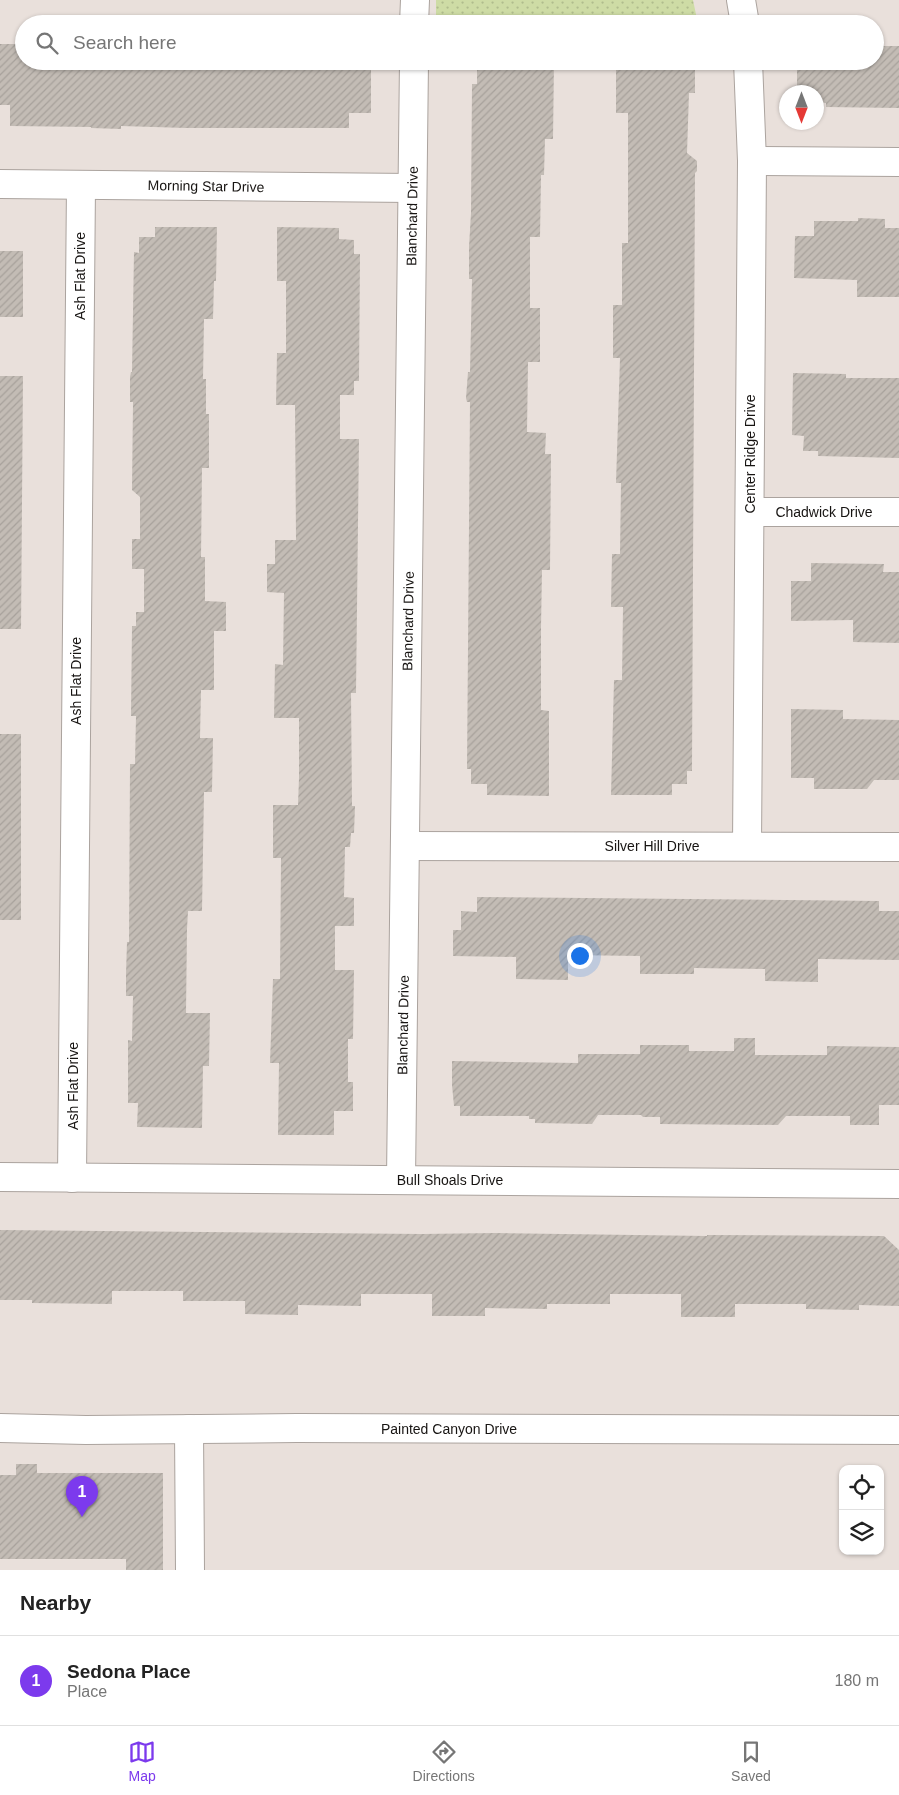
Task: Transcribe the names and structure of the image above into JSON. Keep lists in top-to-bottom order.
{
  "streets": {
    "street": [
      "Morning Star Drive",
      "Blanchard Drive",
      "Ash Flat Drive",
      "Center Ridge Drive",
      "Chadwick Drive",
      "Silver Hill Drive",
      "Bull Shoals Drive",
      "Painted Canyon Drive"
    ]
  },
  "crossings": [
    ["Morning Star Drive", "Blanchard Drive"],
    ["Morning Star Drive", "Ash Flat Drive"],
    ["Blanchard Drive", "Silver Hill Drive"],
    ["Blanchard Drive", "Bull Shoals Drive"],
    ["Ash Flat Drive", "Bull Shoals Drive"],
    ["Center Ridge Drive", "Chadwick Drive"],
    ["Center Ridge Drive", "Silver Hill Drive"]
  ],
  "north": "bottom",
  "page": {
    "search": "Search here",
    "pins": "1",
    "heading": "Nearby",
    "list": [
      {
        "mark": "1",
        "name": "Sedona Place",
        "note": "Place",
        "value": "180 m"
      }
    ],
    "nav": ["Map", "Directions", "Saved"]
  }
}
